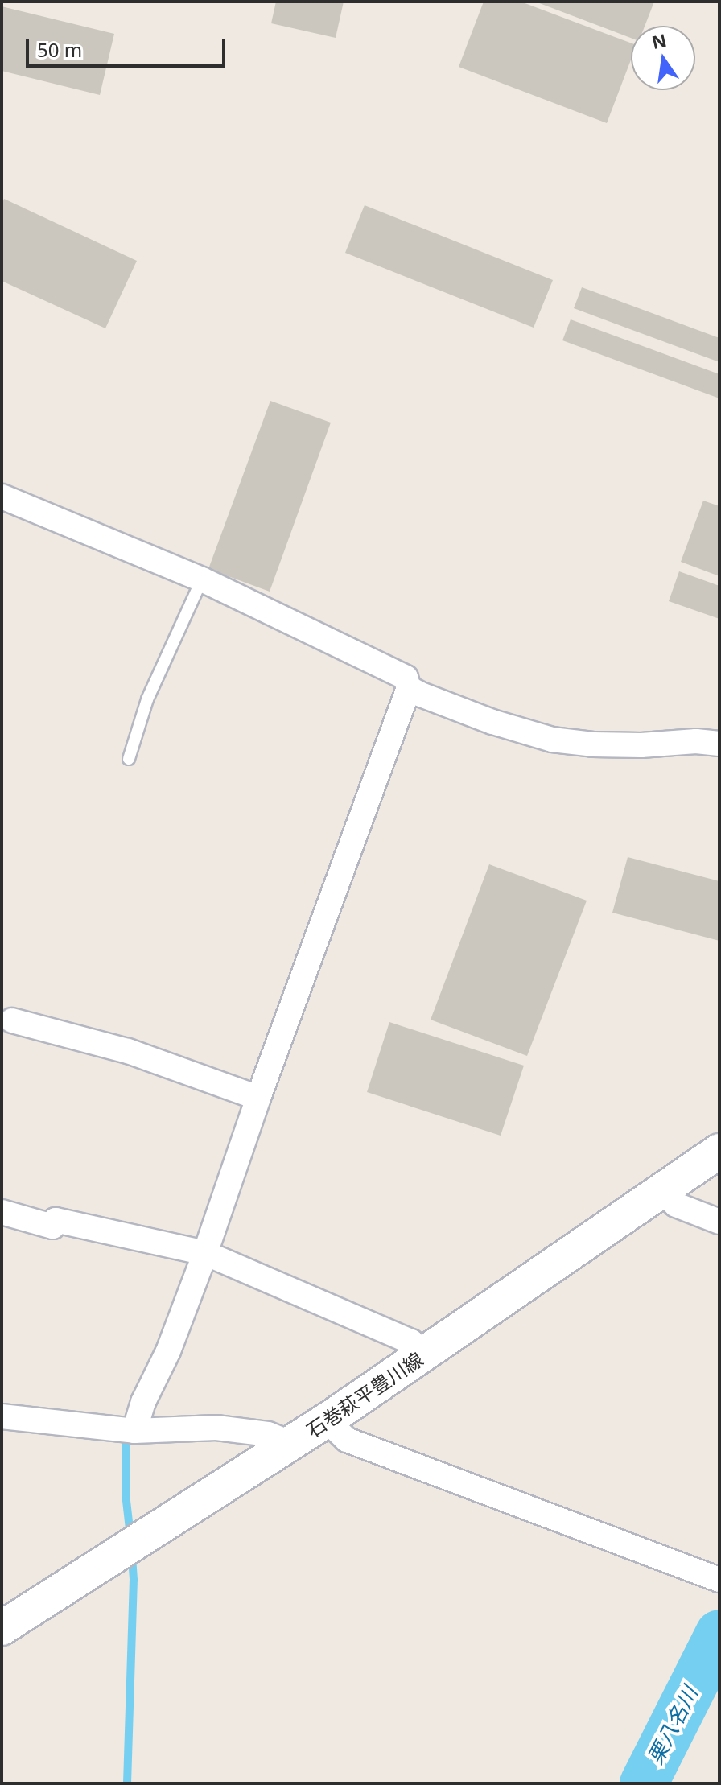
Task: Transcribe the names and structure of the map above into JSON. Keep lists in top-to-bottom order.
{
  "streets": {
    "main road": ["石巻萩平豊川線"]
  },
  "water": ["栗八名川"],
  "scale_bar": "50 m",
  "north": "top"
}
